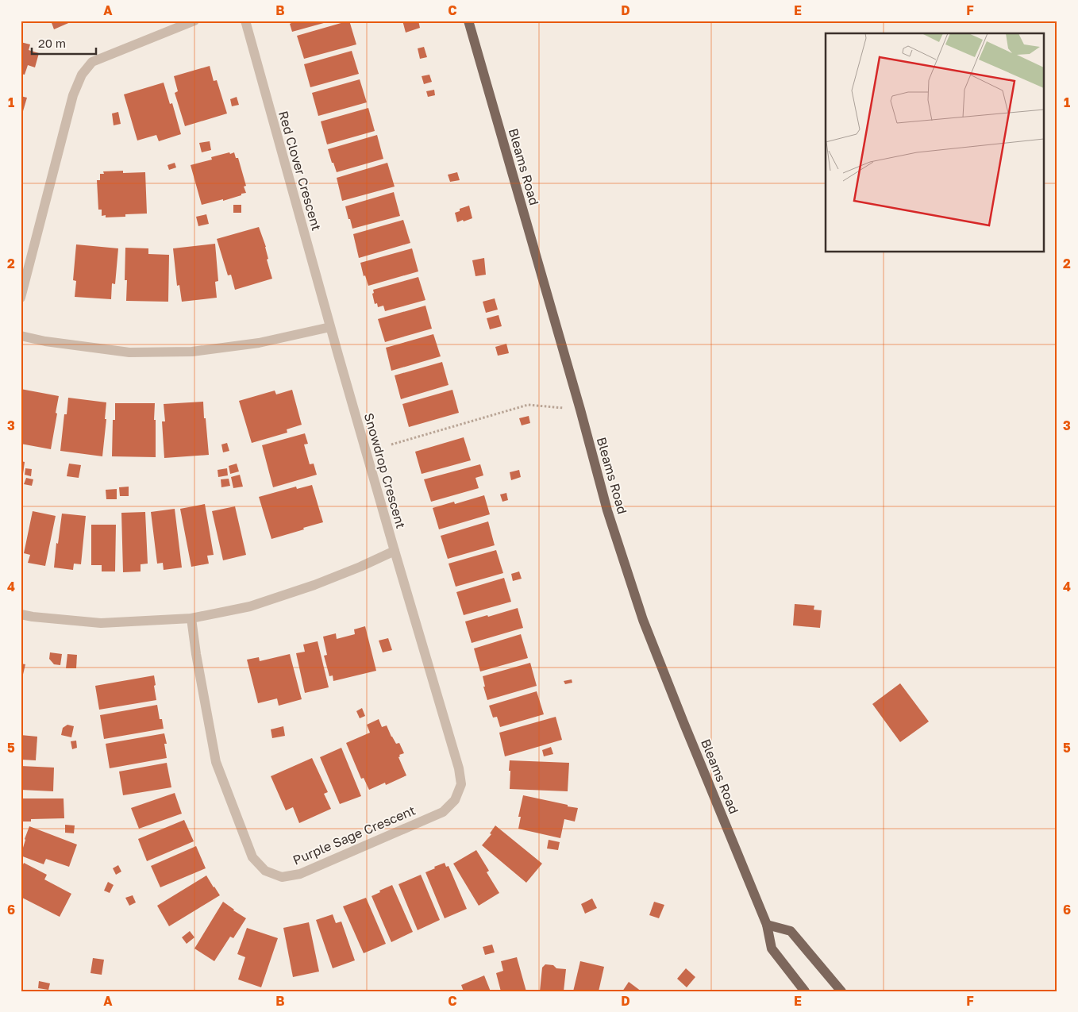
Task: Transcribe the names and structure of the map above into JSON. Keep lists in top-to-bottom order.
{
  "streets": {
    "main road": ["Bleams Road"],
    "street": ["Red Clover Crescent", "Snowdrop Crescent", "Purple Sage Crescent"]
  },
  "crossings": [
    ["Red Clover Crescent", "Snowdrop Crescent"],
    ["Snowdrop Crescent", "Purple Sage Crescent"]
  ],
  "scale_bar": "20 m",
  "grid": {
    "columns": [
      "A",
      "B",
      "C",
      "D",
      "E",
      "F"
    ],
    "rows": [
      "1",
      "2",
      "3",
      "4",
      "5",
      "6"
    ]
  }
}
